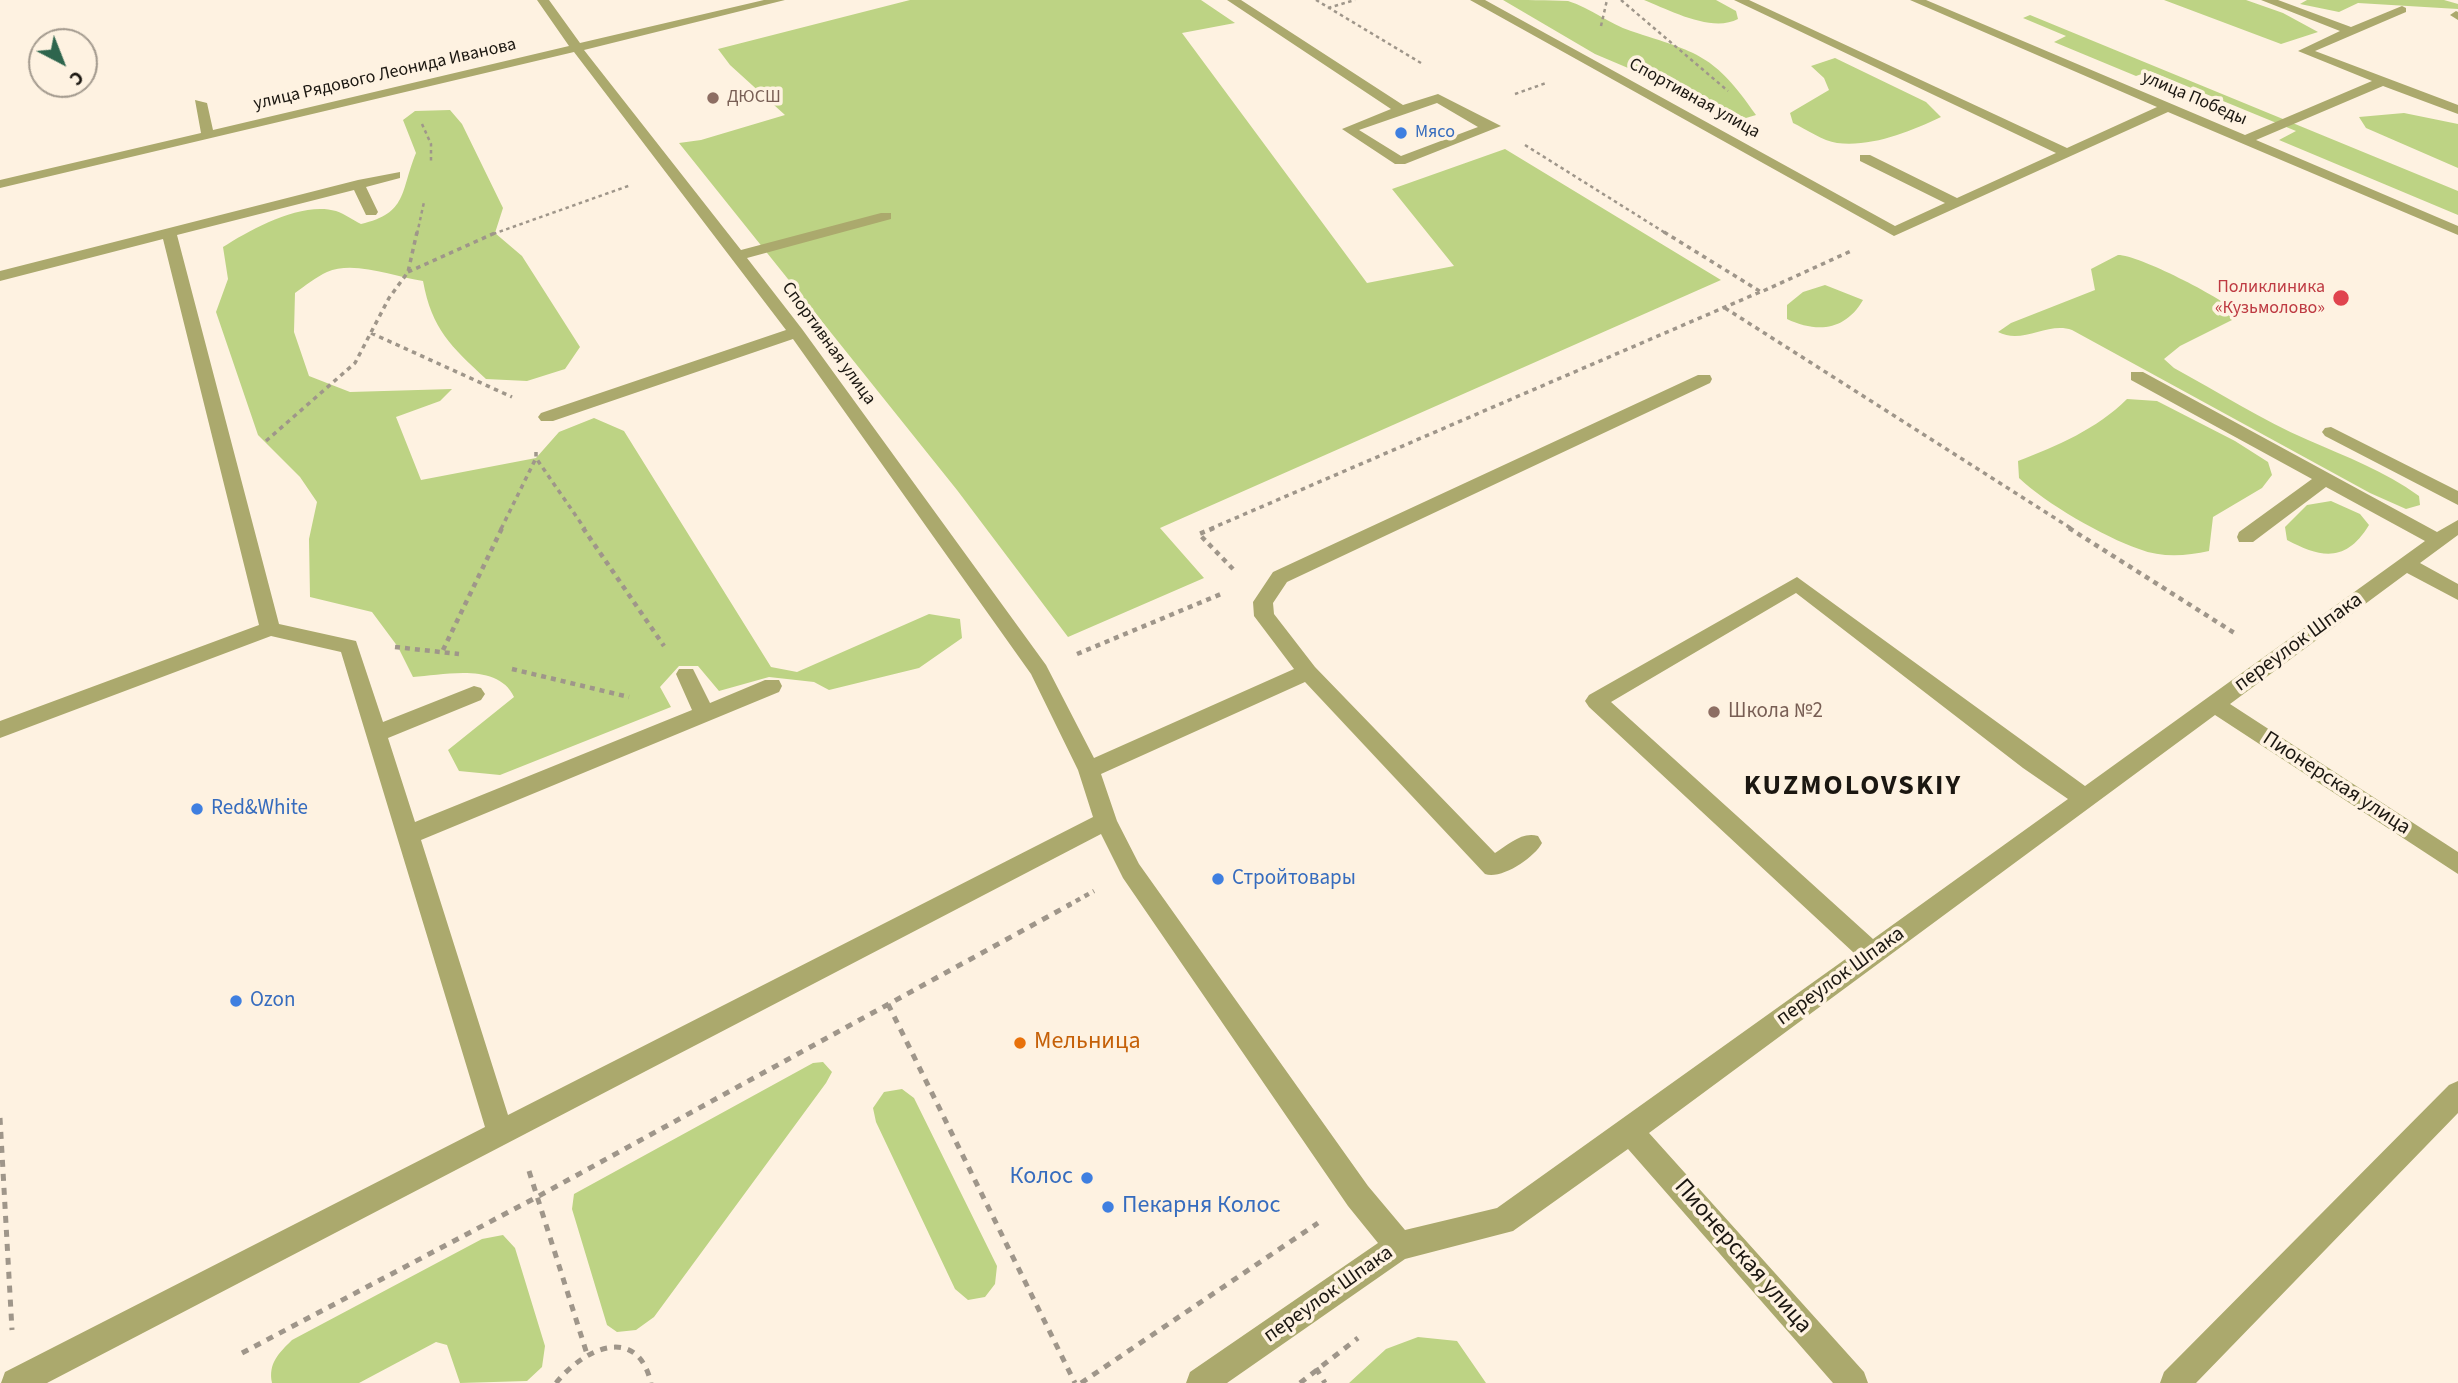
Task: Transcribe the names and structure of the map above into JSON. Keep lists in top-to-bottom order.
{
  "streets": {
    "street": [
      "улица Рядового Леонида Иванова",
      "Спортивная улица",
      "улица Победы",
      "переулок Шпака",
      "Пионерская улица"
    ]
  },
  "crossings": [
    ["улица Рядового Леонида Иванова", "Спортивная улица"],
    ["Спортивная улица", "переулок Шпака"],
    ["переулок Шпака", "Пионерская улица"]
  ],
  "districts": ["KUZMOLOVSKIY"],
  "places": [
    "ДЮСШ",
    "Мясо",
    "Поликлиника «Кузьмолово»",
    "Школа №2",
    "Red&White",
    "Стройтовары",
    "Ozon",
    "Мельница",
    "Колос",
    "Пекарня Колос"
  ],
  "north": "bottom right"
}
